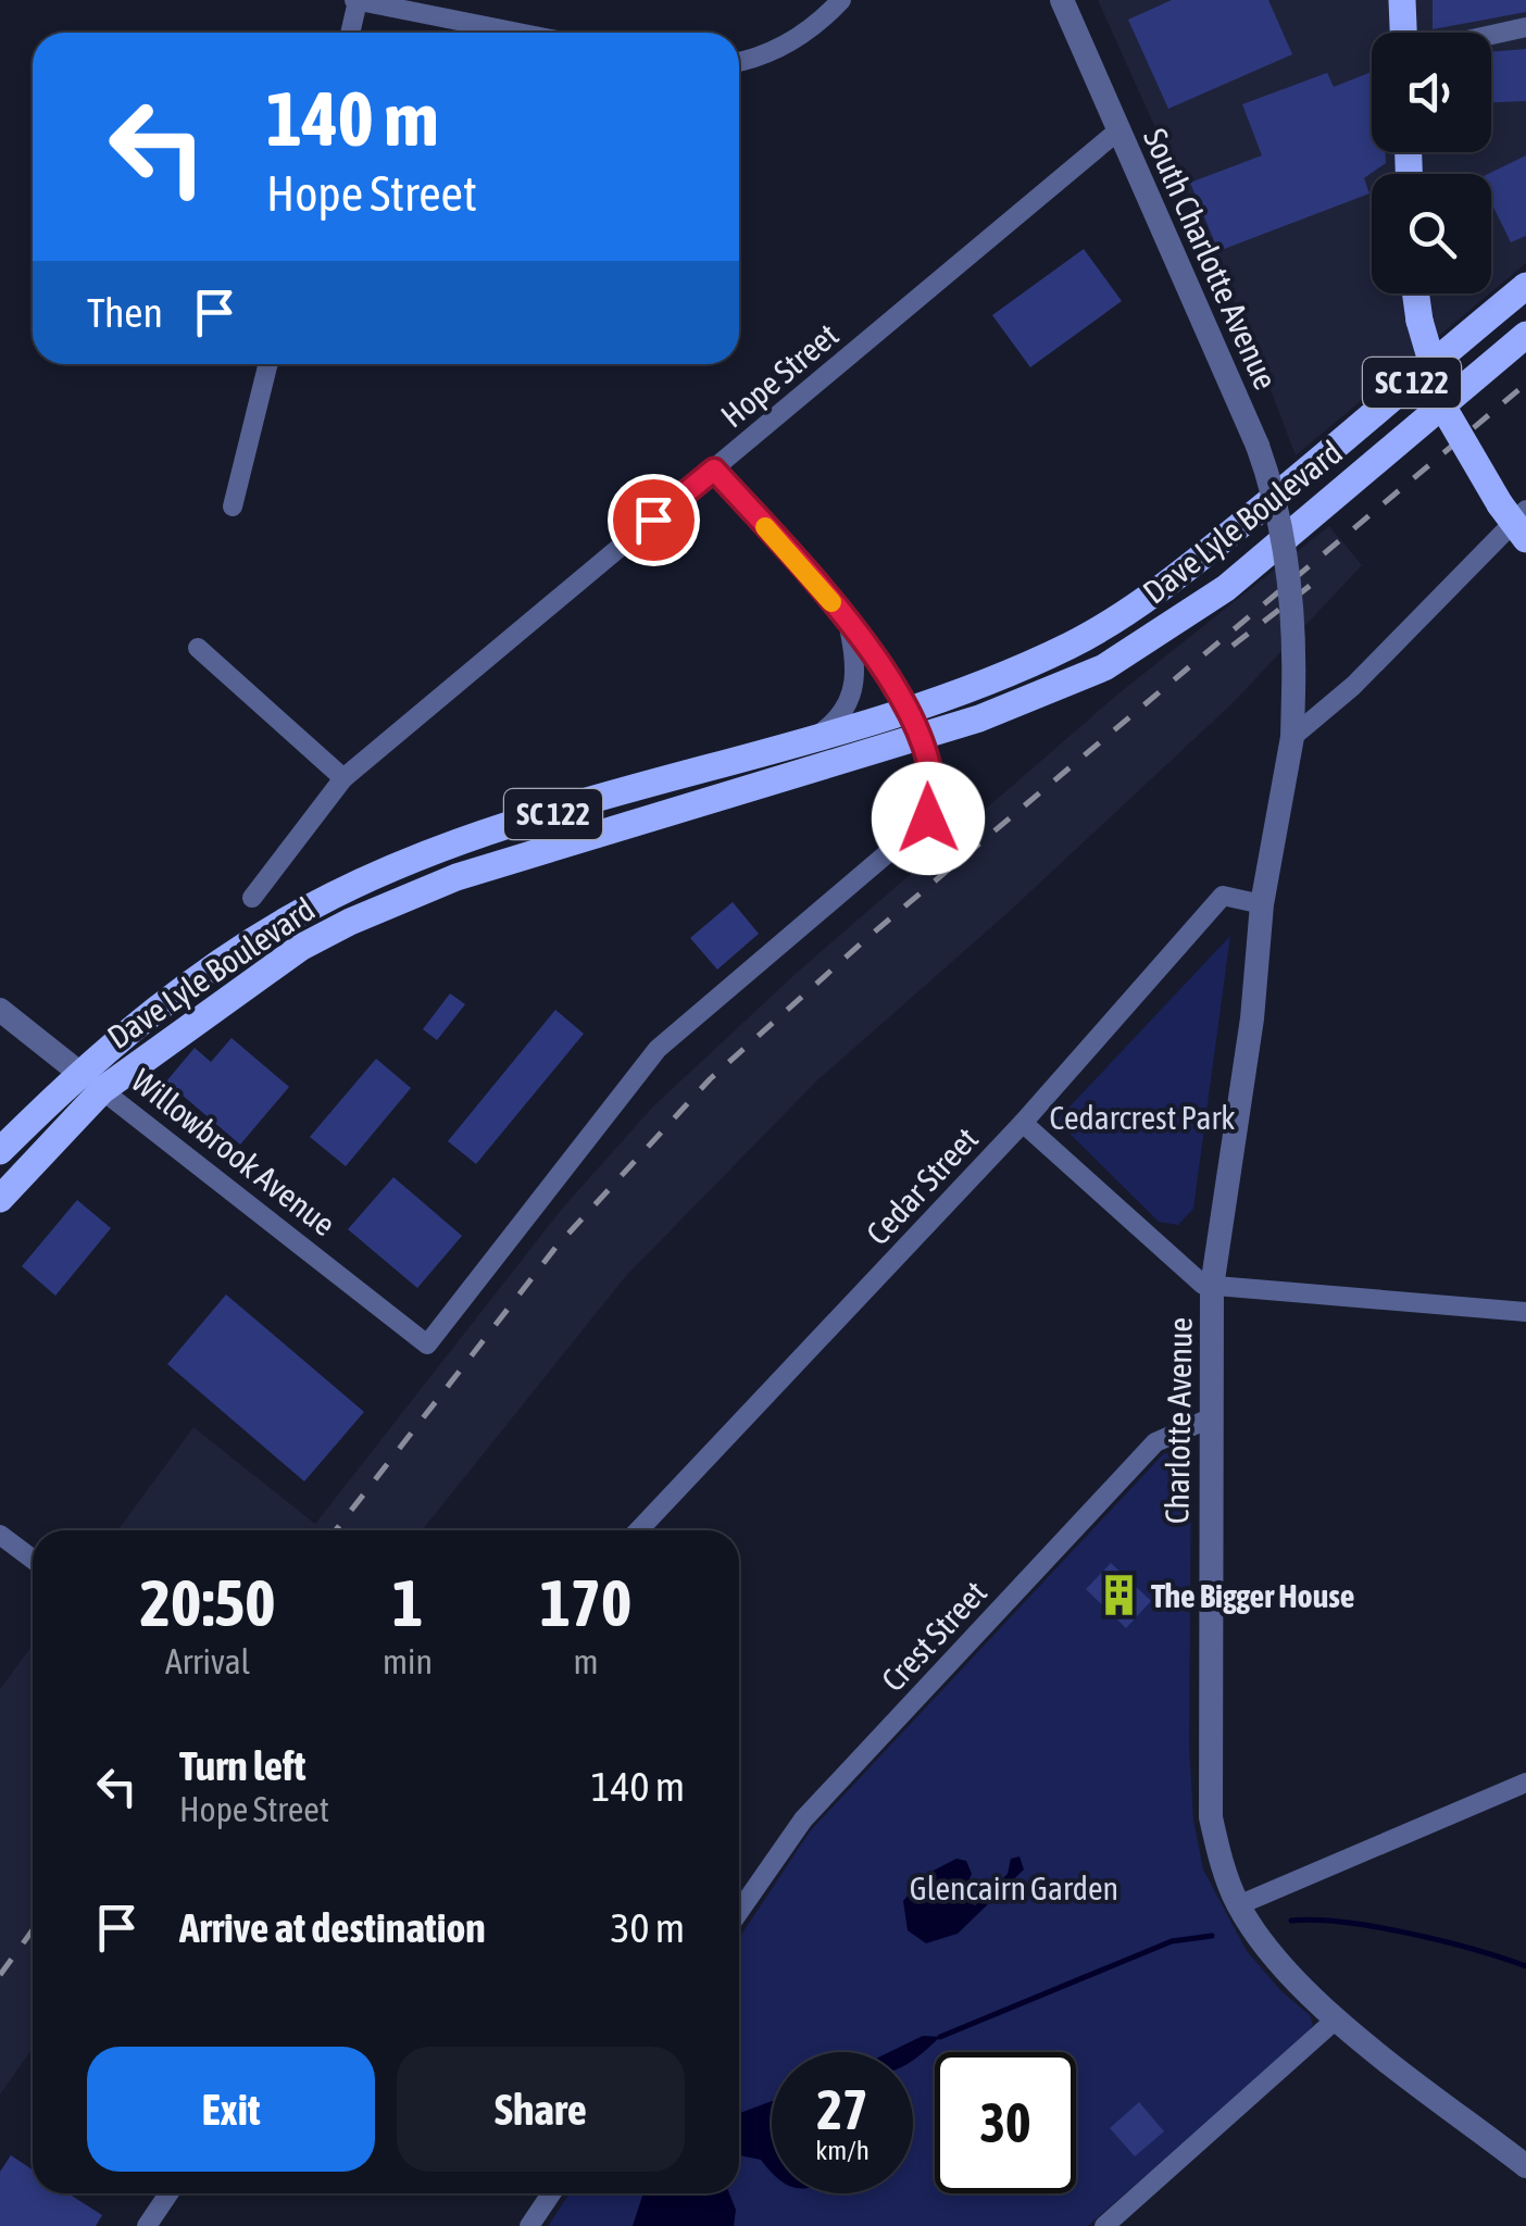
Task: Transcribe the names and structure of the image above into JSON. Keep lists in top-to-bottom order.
{
  "streets": {
    "main road": ["SC 122", "Dave Lyle Boulevard"],
    "street": [
      "South Charlotte Avenue",
      "Hope Street",
      "Willowbrook Avenue",
      "Cedar Street",
      "Charlotte Avenue",
      "Crest Street"
    ]
  },
  "crossings": [
    ["South Charlotte Avenue", "Hope Street"],
    ["South Charlotte Avenue", "Charlotte Avenue"],
    ["Dave Lyle Boulevard", "Willowbrook Avenue"],
    ["Cedar Street", "Charlotte Avenue"],
    ["Charlotte Avenue", "Crest Street"]
  ],
  "parks": ["Cedarcrest Park", "Glencairn Garden"],
  "places": {
    "building": ["The Bigger House"]
  },
  "page": {
    "turn": ["140 m", "Hope Street"],
    "then": "Then",
    "eta": [
      "20:50",
      "Arrival",
      "1",
      "min",
      "170",
      "m"
    ],
    "list": [
      {
        "name": "Turn left",
        "note": "Hope Street",
        "value": "140 m"
      },
      {
        "name": "Arrive at destination",
        "value": "30 m"
      }
    ],
    "buttons": ["Exit", "Share"],
    "speed": "27 km/h",
    "limit": "30"
  }
}
